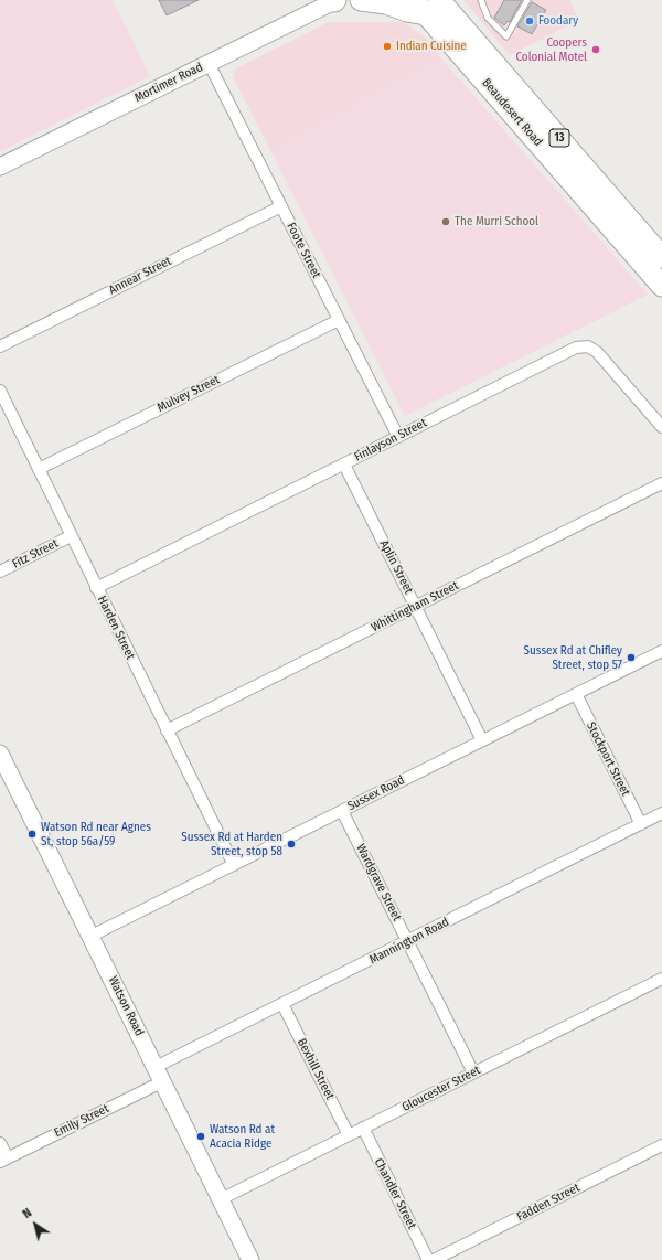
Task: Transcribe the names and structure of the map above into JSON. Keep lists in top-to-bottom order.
{
  "streets": {
    "highway": ["Beaudesert Road", "13"],
    "street": [
      "Mortimer Road",
      "Foote Street",
      "Annear Street",
      "Mulvey Street",
      "Finlayson Street",
      "Fitz Street",
      "Aplin Street",
      "Whittingham Street",
      "Harden Street",
      "Stockport Street",
      "Sussex Road",
      "Wardgrave Street",
      "Mannington Road",
      "Watson Road",
      "Bexhill Street",
      "Gloucester Street",
      "Emily Street",
      "Chandler Street",
      "Fadden Street"
    ]
  },
  "crossings": [
    ["Mortimer Road", "Foote Street"],
    ["Foote Street", "Annear Street"],
    ["Foote Street", "Mulvey Street"],
    ["Foote Street", "Finlayson Street"],
    ["Mulvey Street", "Harden Street"],
    ["Finlayson Street", "Aplin Street"],
    ["Finlayson Street", "Harden Street"],
    ["Fitz Street", "Harden Street"],
    ["Aplin Street", "Whittingham Street"],
    ["Aplin Street", "Sussex Road"],
    ["Whittingham Street", "Harden Street"],
    ["Harden Street", "Sussex Road"],
    ["Stockport Street", "Sussex Road"],
    ["Stockport Street", "Mannington Road"],
    ["Sussex Road", "Wardgrave Street"],
    ["Sussex Road", "Watson Road"],
    ["Wardgrave Street", "Mannington Road"],
    ["Wardgrave Street", "Gloucester Street"],
    ["Mannington Road", "Watson Road"],
    ["Mannington Road", "Bexhill Street"],
    ["Mannington Road", "Emily Street"],
    ["Watson Road", "Gloucester Street"],
    ["Watson Road", "Emily Street"],
    ["Bexhill Street", "Gloucester Street"],
    ["Gloucester Street", "Chandler Street"]
  ],
  "places": [
    "Foodary",
    "Indian Cuisine",
    "Coopers Colonial Motel",
    "The Murri School",
    "Sussex Rd at Chifley Street, stop 57",
    "Watson Rd near Agnes St, stop 56a/59",
    "Sussex Rd at Harden Street, stop 58",
    "Watson Rd at Acacia Ridge"
  ],
  "north": "top left"
}
